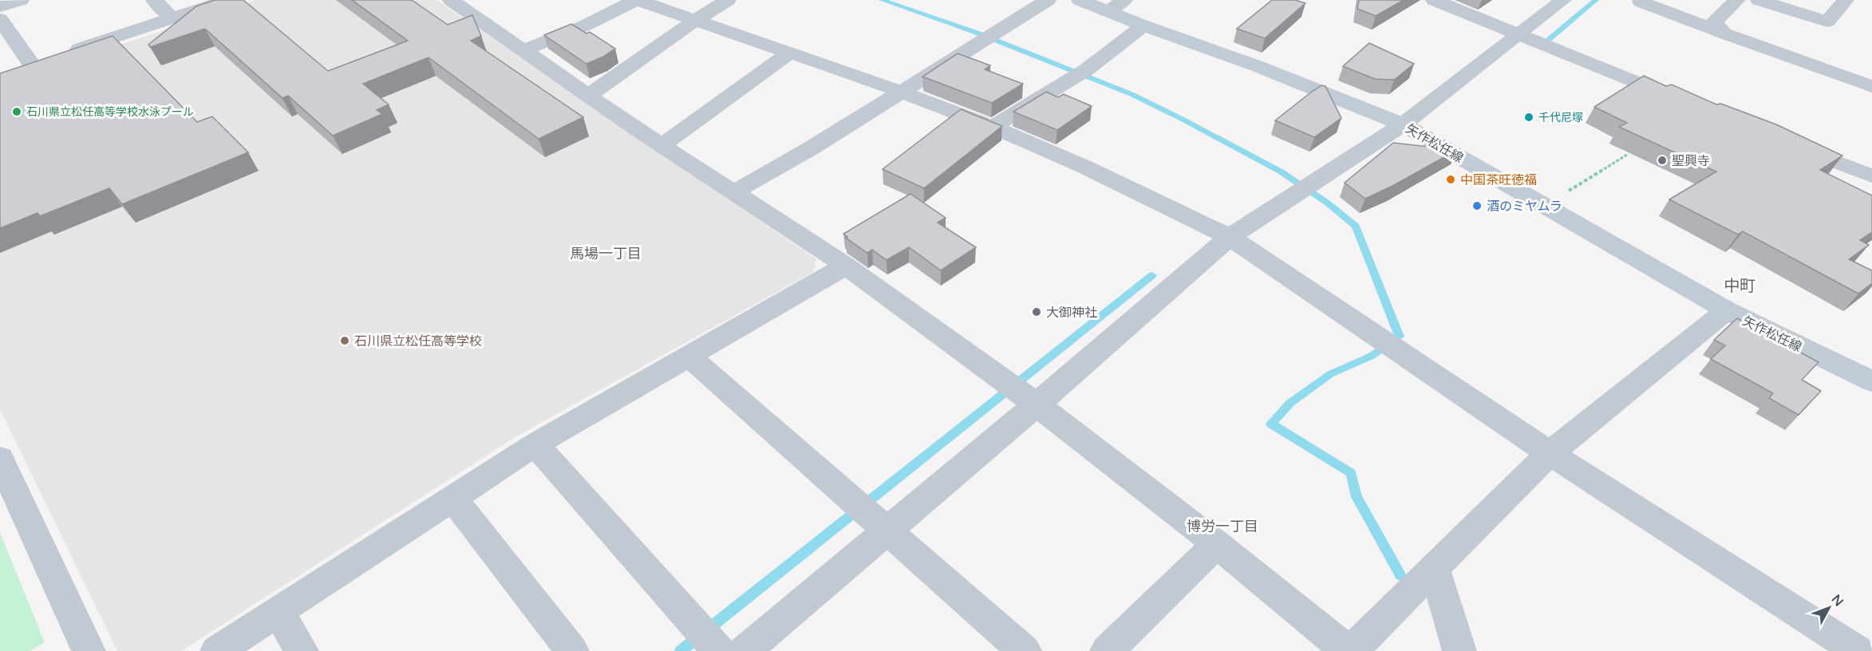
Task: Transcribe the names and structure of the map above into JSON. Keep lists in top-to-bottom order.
{
  "streets": {
    "main road": ["矢作松任線"]
  },
  "districts": ["馬場一丁目", "中町", "博労一丁目"],
  "places": [
    "石川県立松任高等学校水泳プール",
    "千代尼塚",
    "聖興寺",
    "中国茶旺徳福",
    "酒のミヤムラ",
    "大御神社",
    "石川県立松任高等学校"
  ],
  "north": "top right"
}
